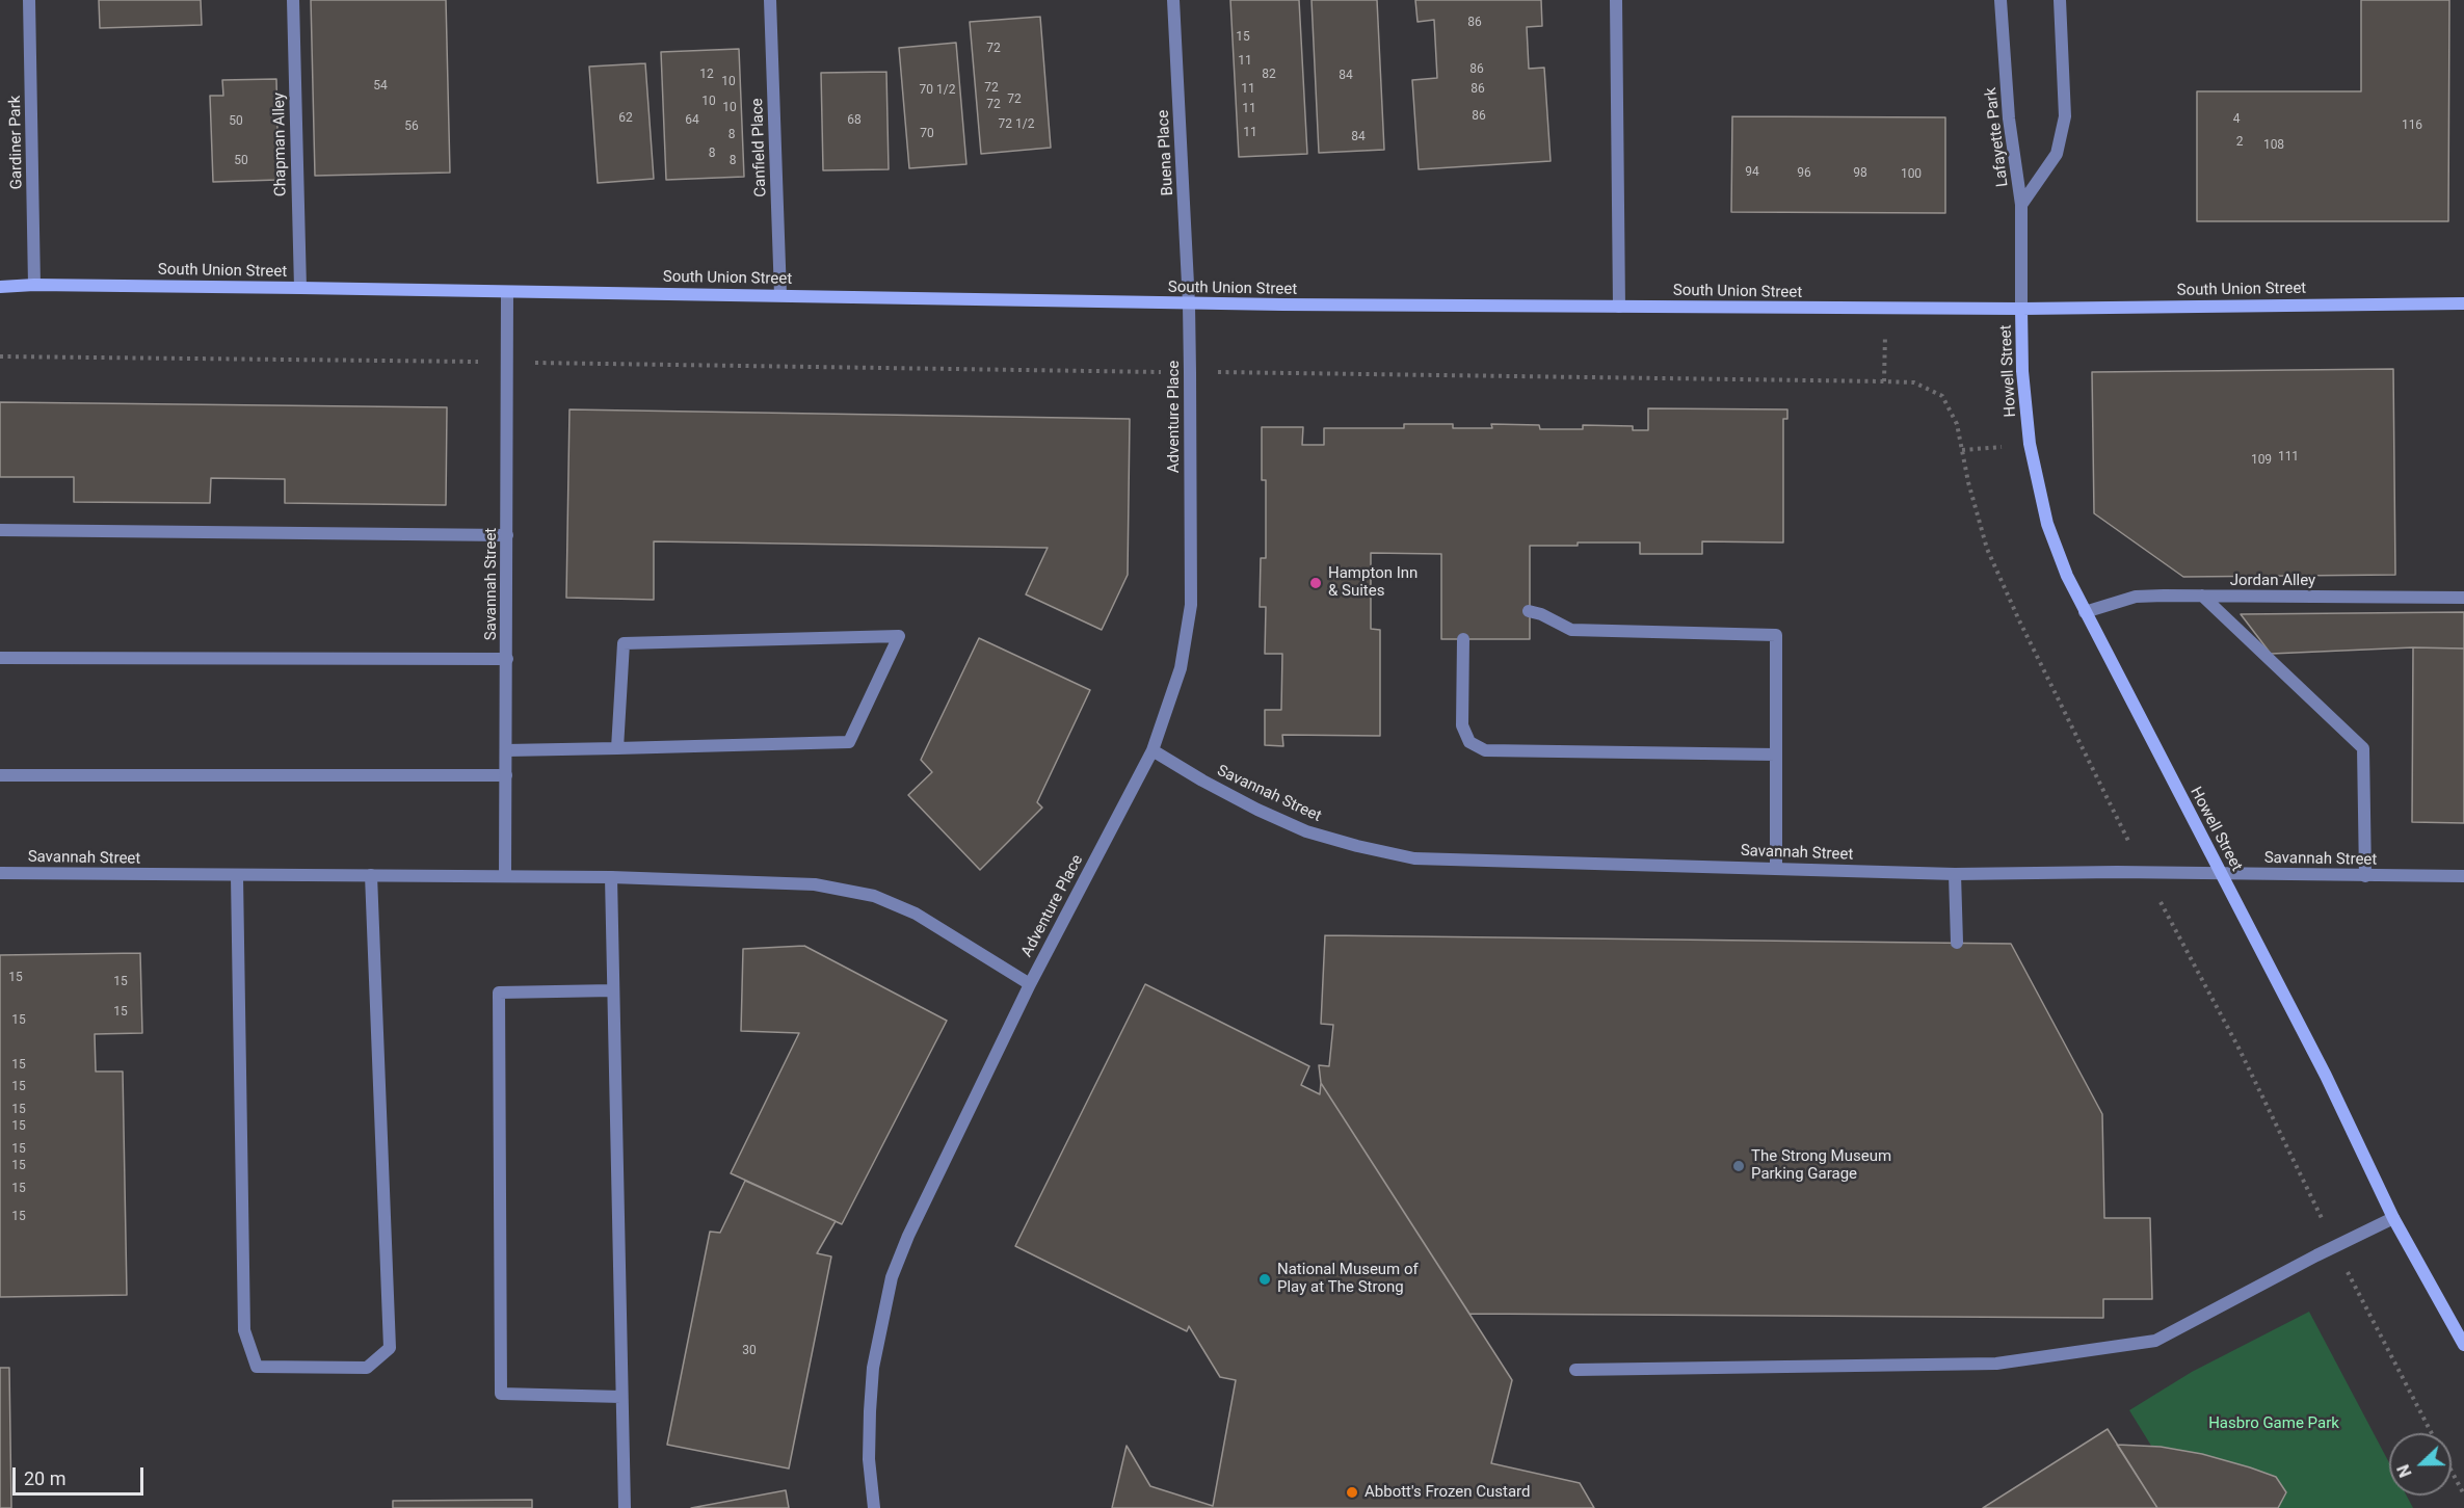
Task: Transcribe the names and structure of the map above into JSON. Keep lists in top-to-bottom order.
{
  "streets": {
    "main road": ["South Union Street", "Howell Street"],
    "street": [
      "Lafayette Park",
      "Gardiner Park",
      "Chapman Alley",
      "Canfield Place",
      "Buena Place",
      "Adventure Place",
      "Jordan Alley",
      "Savannah Street"
    ]
  },
  "crossings": [
    ["Gardiner Park", "South Union Street"],
    ["Chapman Alley", "South Union Street"],
    ["Canfield Place", "South Union Street"],
    ["Buena Place", "South Union Street"],
    ["Buena Place", "Adventure Place"],
    ["South Union Street", "Howell Street"],
    ["South Union Street", "Adventure Place"],
    ["South Union Street", "Savannah Street"],
    ["Howell Street", "Jordan Alley"],
    ["Howell Street", "Savannah Street"],
    ["Adventure Place", "Savannah Street"]
  ],
  "parks": ["Hasbro Game Park"],
  "places": [
    "Hampton Inn & Suites",
    "The Strong Museum Parking Garage",
    "National Museum of Play at The Strong",
    "Abbott's Frozen Custard"
  ],
  "house_numbers": [
    "86",
    "15",
    "72",
    "11",
    "86",
    "12",
    "82",
    "84",
    "10",
    "54",
    "72",
    "11",
    "86",
    "70 1/2",
    "72",
    "10",
    "72",
    "10",
    "11",
    "86",
    "62",
    "4",
    "64",
    "68",
    "50",
    "72 1/2",
    "116",
    "56",
    "11",
    "70",
    "8",
    "84",
    "2",
    "108",
    "8",
    "50",
    "8",
    "94",
    "96",
    "98",
    "100",
    "111",
    "109",
    "15",
    "15",
    "15",
    "15",
    "15",
    "15",
    "15",
    "15",
    "15",
    "15",
    "15",
    "15",
    "30"
  ],
  "scale_bar": "20 m",
  "north": "left"
}
